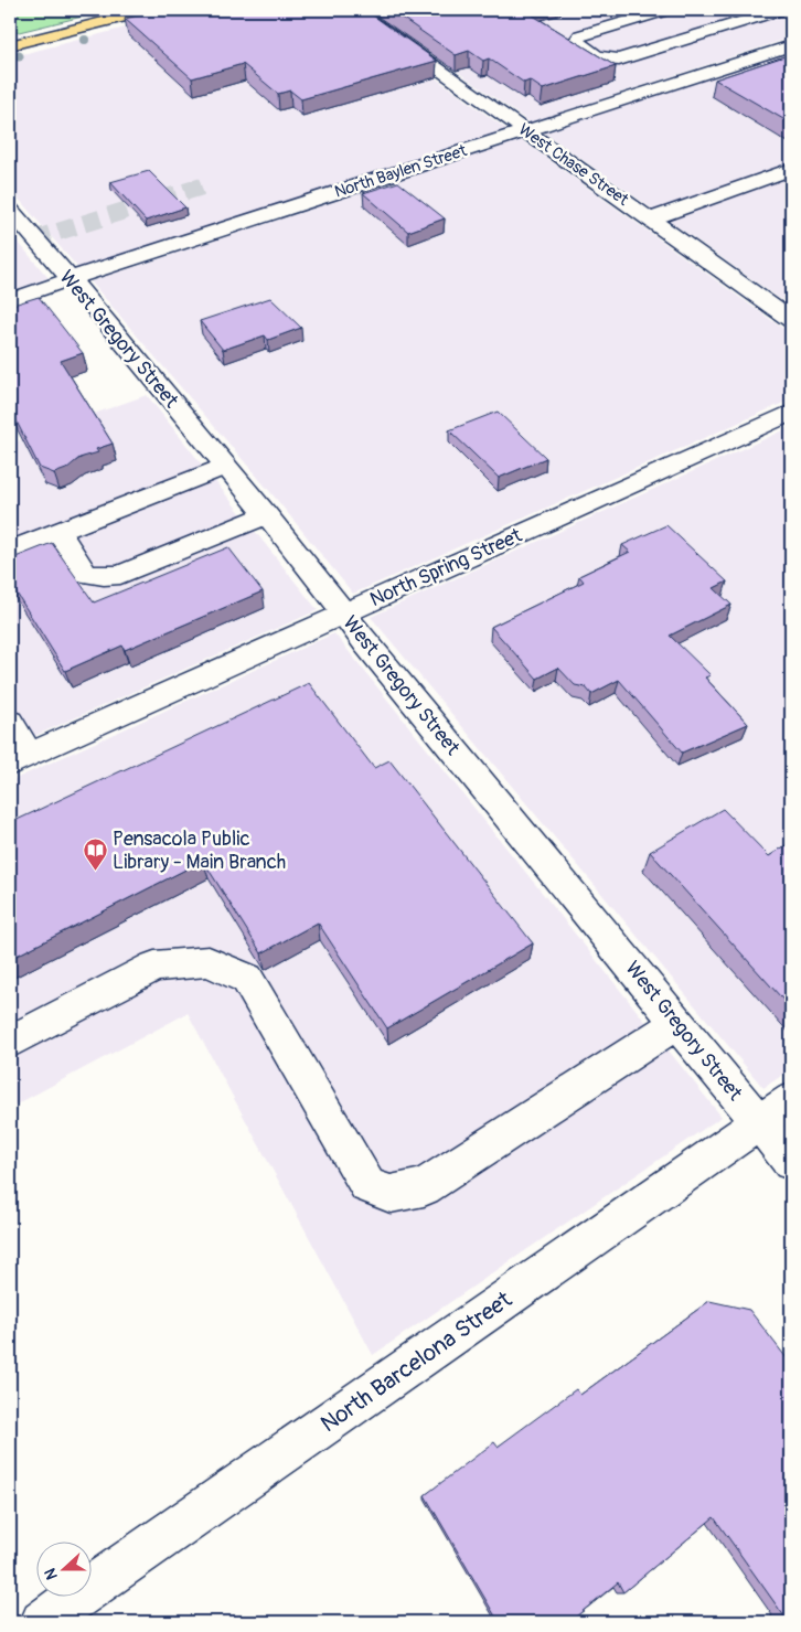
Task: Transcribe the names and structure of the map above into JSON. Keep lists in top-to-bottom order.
{
  "streets": {
    "street": [
      "West Chase Street",
      "North Baylen Street",
      "West Gregory Street",
      "North Spring Street",
      "North Barcelona Street"
    ]
  },
  "crossings": [
    ["West Chase Street", "North Baylen Street"],
    ["North Baylen Street", "West Gregory Street"],
    ["West Gregory Street", "North Spring Street"],
    ["West Gregory Street", "North Barcelona Street"]
  ],
  "places": {
    "library": ["Pensacola Public Library - Main Branch"]
  },
  "north": "left"
}
